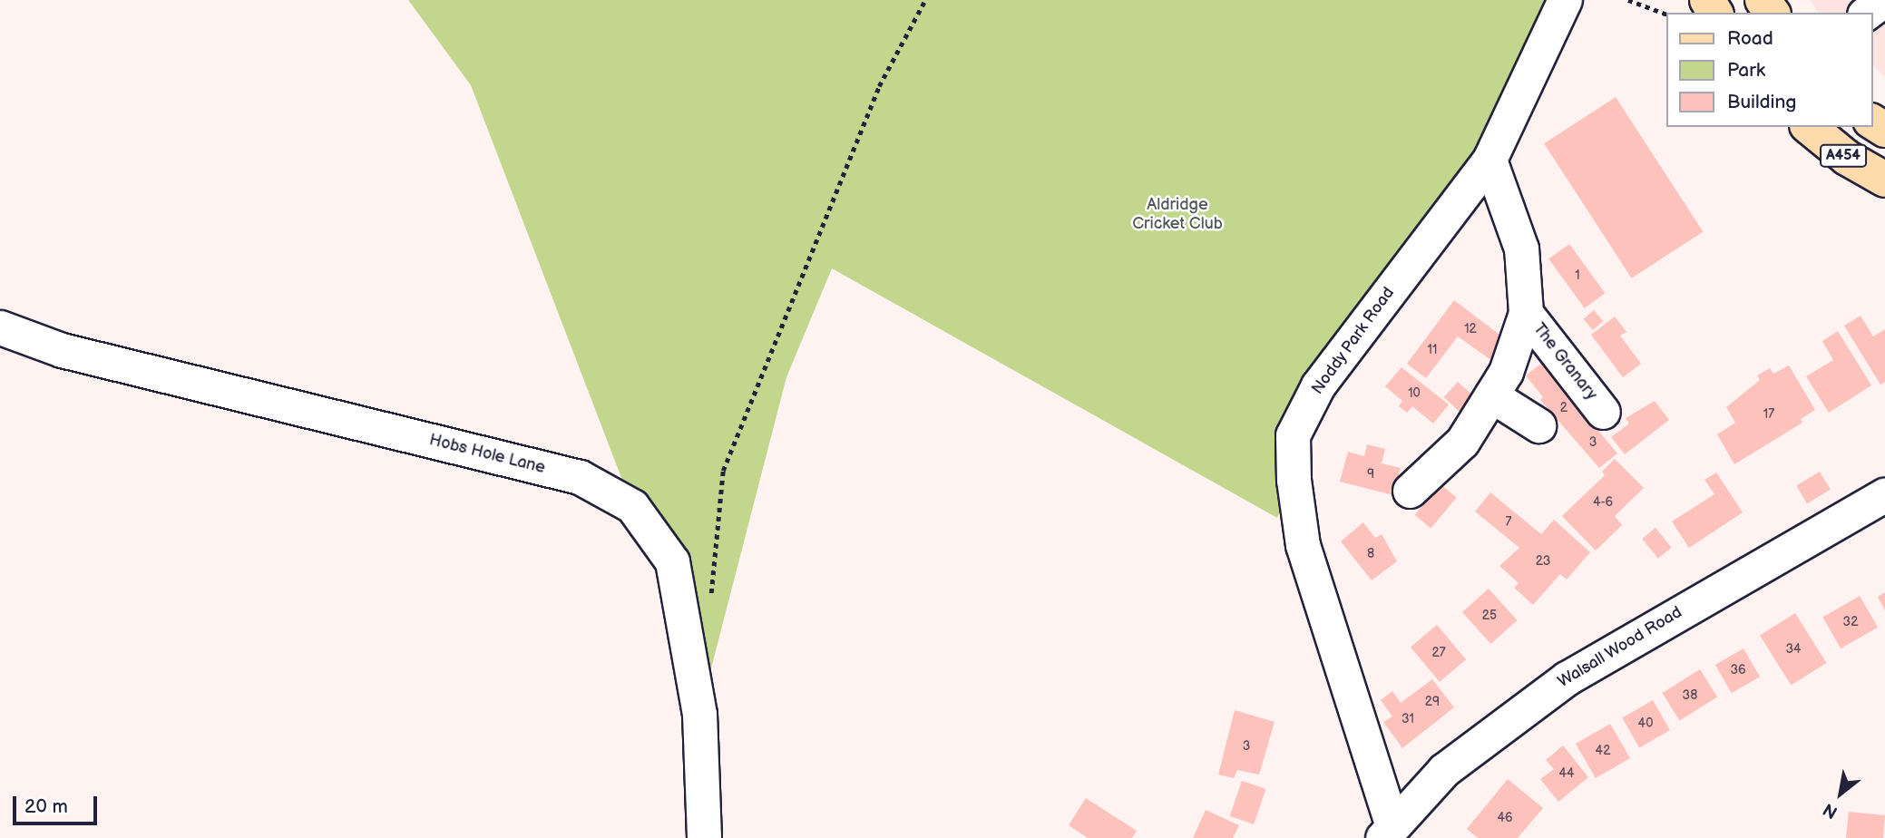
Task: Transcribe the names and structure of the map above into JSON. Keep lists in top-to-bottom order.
{
  "streets": {
    "main road": ["A454"],
    "street": [
      "Noddy Park Road",
      "The Granary",
      "Hobs Hole Lane",
      "Walsall Wood Road"
    ]
  },
  "crossings": [
    ["Noddy Park Road", "The Granary"],
    ["Noddy Park Road", "Walsall Wood Road"]
  ],
  "parks": ["Aldridge Cricket Club"],
  "house_numbers": [
    "1",
    "12",
    "11",
    "10",
    "2",
    "17",
    "3",
    "9",
    "4-6",
    "7",
    "8",
    "23",
    "25",
    "32",
    "34",
    "27",
    "36",
    "38",
    "29",
    "31",
    "40",
    "3",
    "42",
    "44",
    "46"
  ],
  "legend": ["Road", "Park", "Building"],
  "scale_bar": "20 m",
  "north": "bottom left"
}
